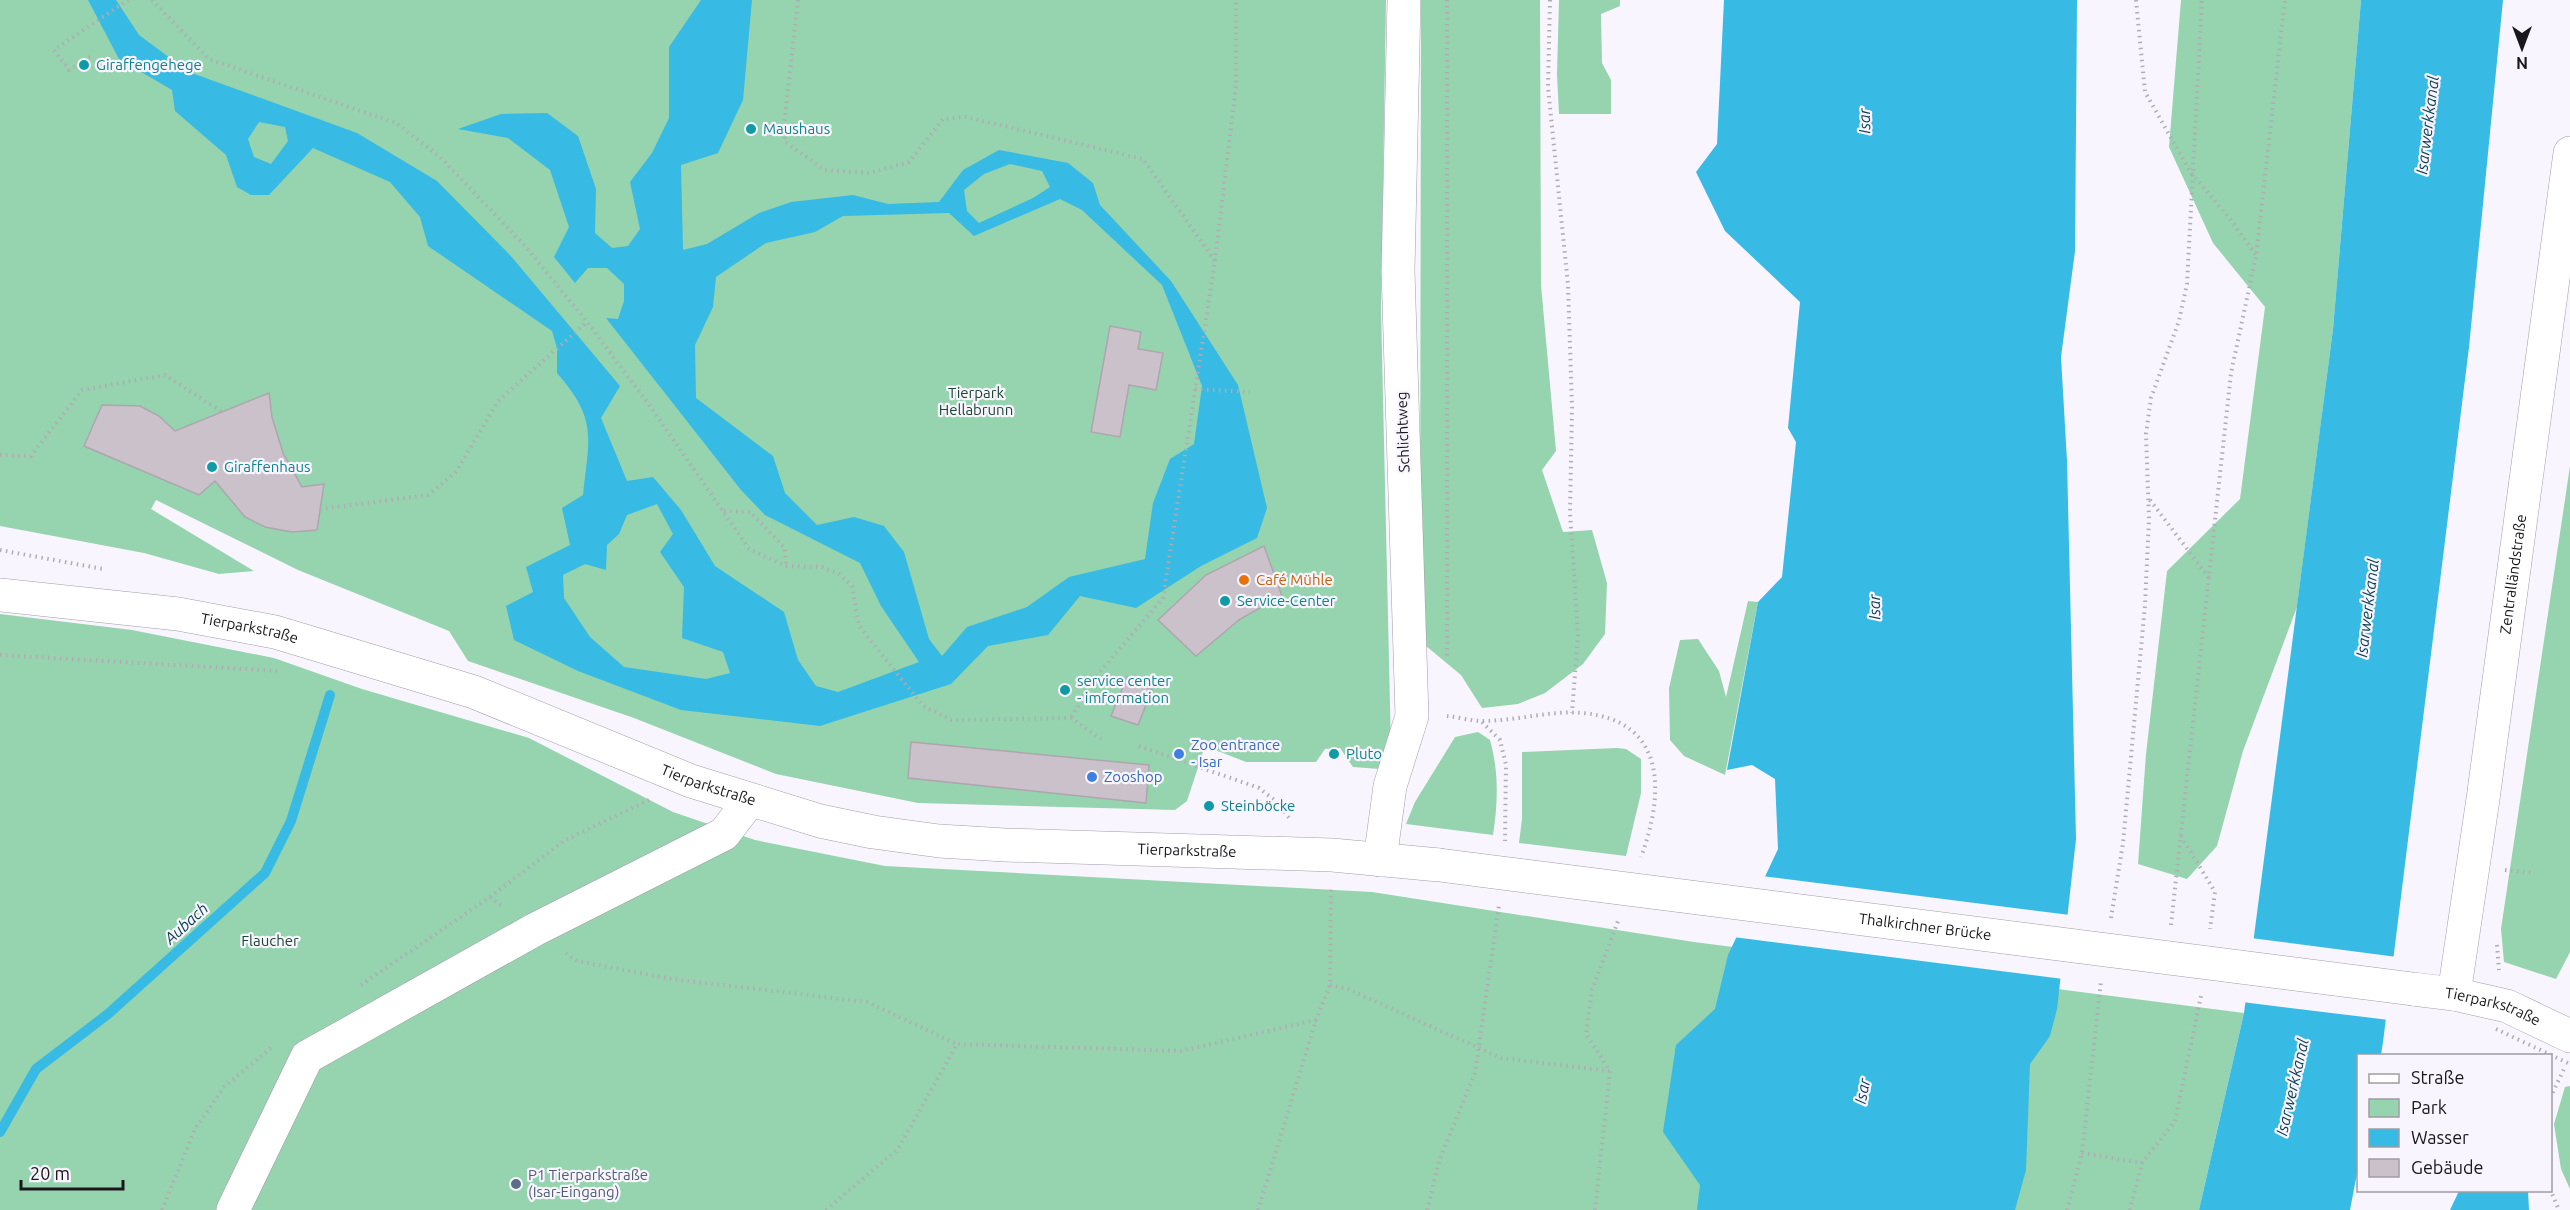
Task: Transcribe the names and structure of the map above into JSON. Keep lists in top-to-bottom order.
{
  "streets": {
    "street": [
      "Schlichtweg",
      "Zentralländstraße",
      "Tierparkstraße",
      "Thalkirchner Brücke"
    ]
  },
  "crossings": [
    ["Schlichtweg", "Tierparkstraße"],
    ["Zentralländstraße", "Tierparkstraße"],
    ["Tierparkstraße", "Thalkirchner Brücke"]
  ],
  "water": ["Isar", "Isarwerkkanal", "Aubach"],
  "parks": ["Tierpark Hellabrunn", "Flaucher"],
  "places": [
    "Giraffengehege",
    "Maushaus",
    "Giraffenhaus",
    "Café Mühle",
    "Service-Center",
    "service center - imformation",
    "Zoo entrance - Isar",
    "Pluto",
    "Zooshop",
    "Steinböcke",
    "P1 Tierparkstraße (Isar-Eingang)"
  ],
  "legend": [
    "Straße",
    "Park",
    "Wasser",
    "Gebäude"
  ],
  "scale_bar": "20 m",
  "north": "bottom"
}
